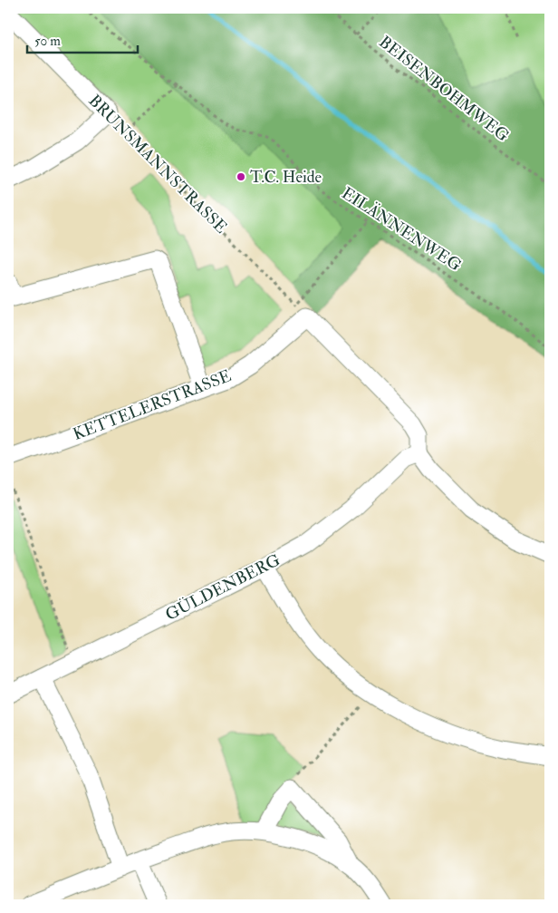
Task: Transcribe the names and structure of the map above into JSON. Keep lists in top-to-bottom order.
{
  "streets": {
    "street": ["BRUNSMANNSTRASSE", "KETTELERSTRASSE", "GÜLDENBERG"],
    "path": ["BEISENBOHMWEG", "EILÄNNENWEG"]
  },
  "crossings": [
    ["BRUNSMANNSTRASSE", "KETTELERSTRASSE"]
  ],
  "places": ["T.C. Heide"],
  "scale_bar": "50 m"
}
